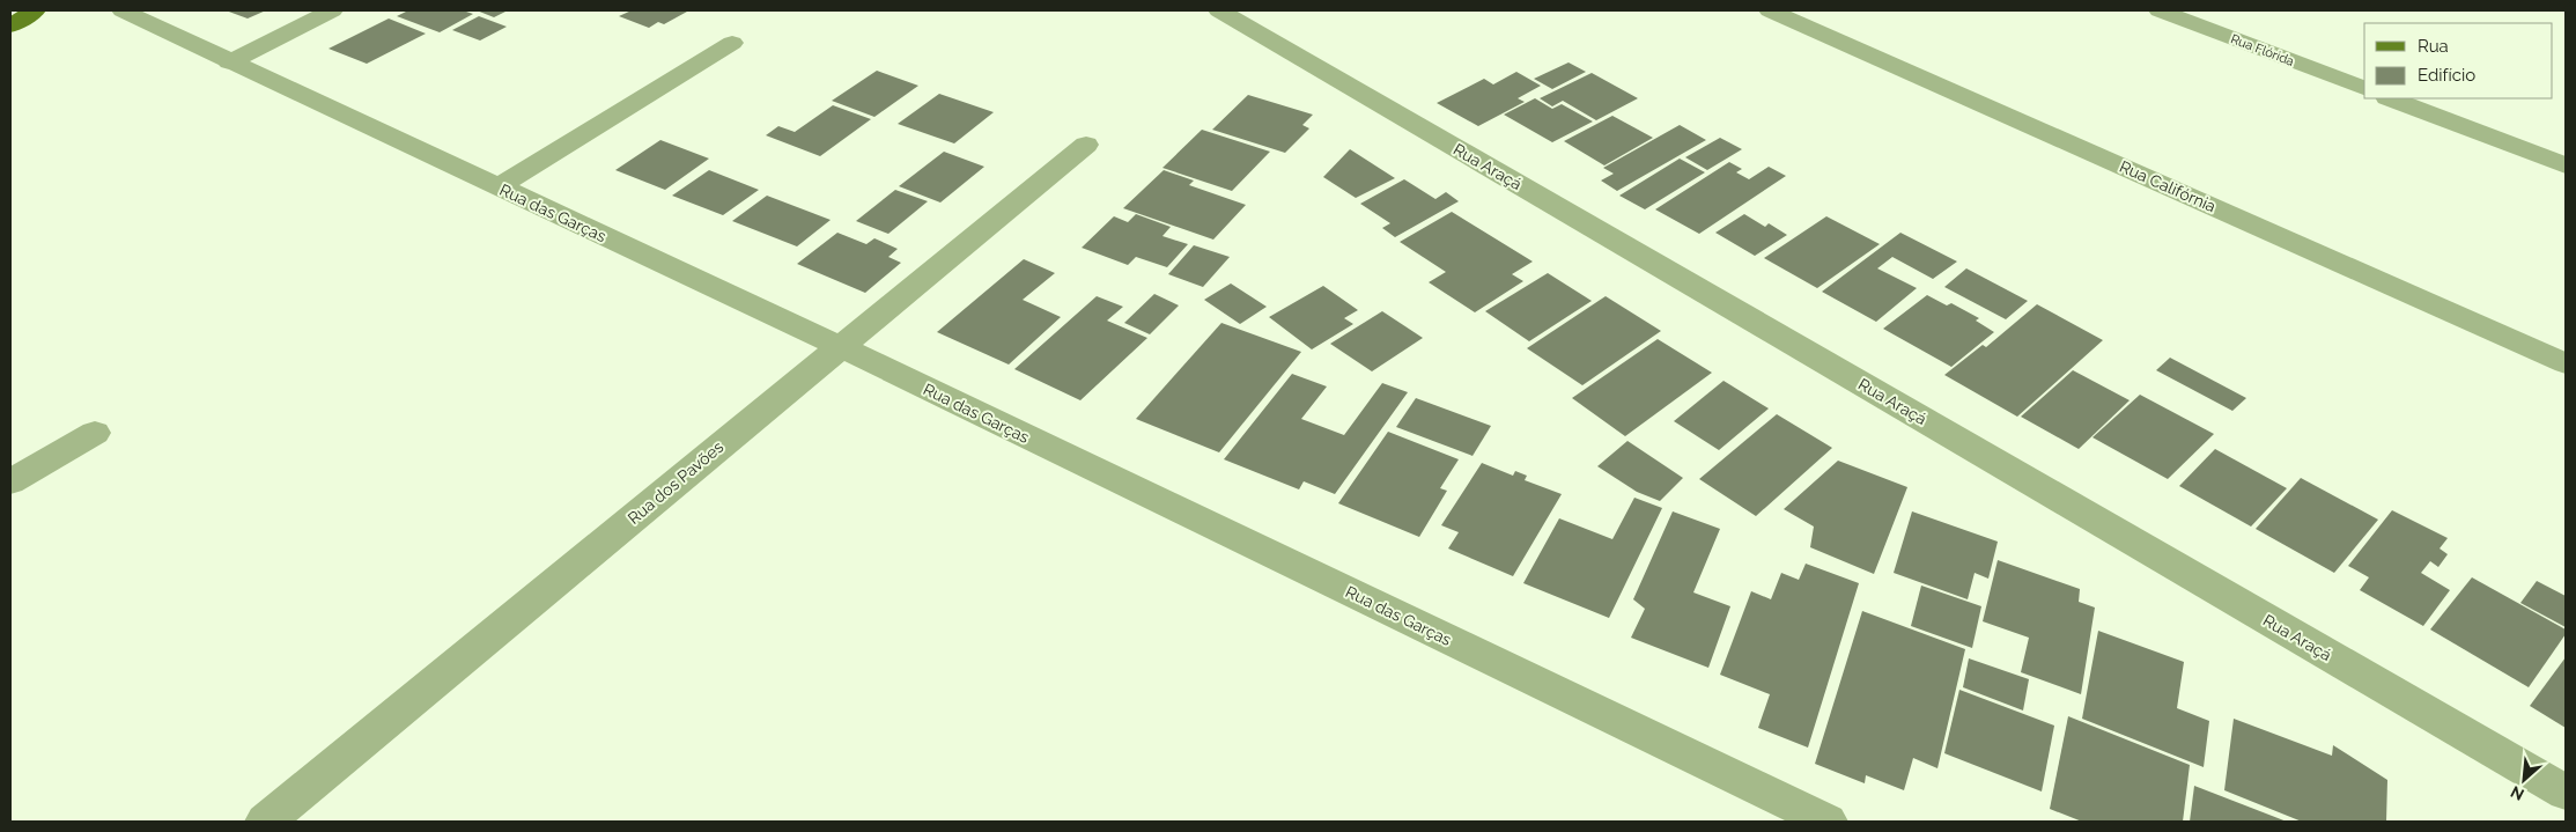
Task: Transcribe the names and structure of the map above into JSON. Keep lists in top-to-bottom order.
{
  "streets": {
    "street": [
      "Rua Flórida",
      "Rua Araçá",
      "Rua Califórnia",
      "Rua das Garças",
      "Rua dos Pavões"
    ]
  },
  "crossings": [
    ["Rua das Garças", "Rua dos Pavões"]
  ],
  "legend": ["Rua", "Edifício"],
  "north": "bottom left"
}
